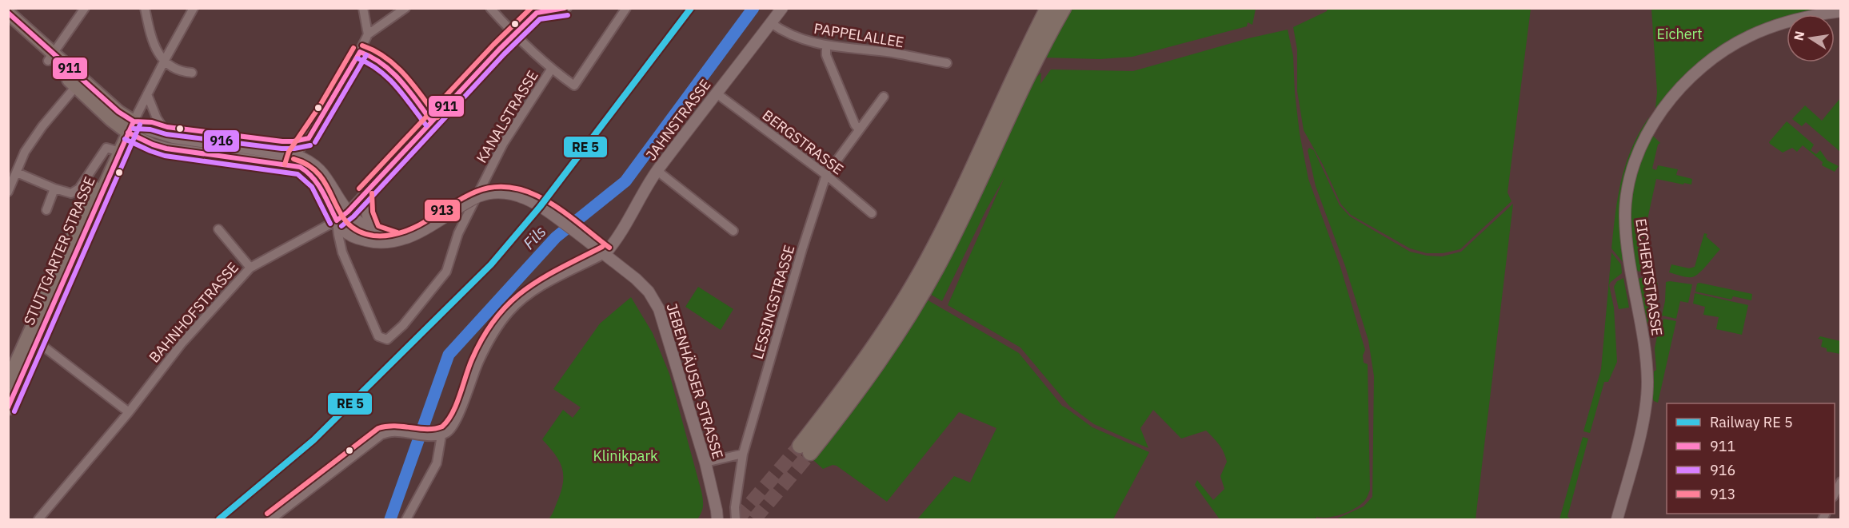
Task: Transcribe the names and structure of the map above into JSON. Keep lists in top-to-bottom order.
{
  "streets": {
    "main road": [
      "JAHNSTRASSE",
      "STUTTGARTER STRASSE",
      "EICHERTSTRASSE",
      "JEBENHÄUSER STRASSE"
    ],
    "street": [
      "PAPPELALLEE",
      "KANALSTRASSE",
      "BERGSTRASSE",
      "LESSINGSTRASSE",
      "BAHNHOFSTRASSE"
    ]
  },
  "crossings": [
    ["PAPPELALLEE", "JAHNSTRASSE"],
    ["KANALSTRASSE", "BAHNHOFSTRASSE"],
    ["KANALSTRASSE", "JEBENHÄUSER STRASSE"],
    ["JAHNSTRASSE", "BERGSTRASSE"],
    ["JAHNSTRASSE", "JEBENHÄUSER STRASSE"],
    ["BERGSTRASSE", "LESSINGSTRASSE"],
    ["BAHNHOFSTRASSE", "JEBENHÄUSER STRASSE"]
  ],
  "water": ["Fils"],
  "parks": ["Eichert", "Klinikpark"],
  "lines": ["transit line 911", "transit line 913", "transit line 916"],
  "legend": [
    "Railway RE 5",
    "911",
    "916",
    "913"
  ],
  "north": "left"
}
